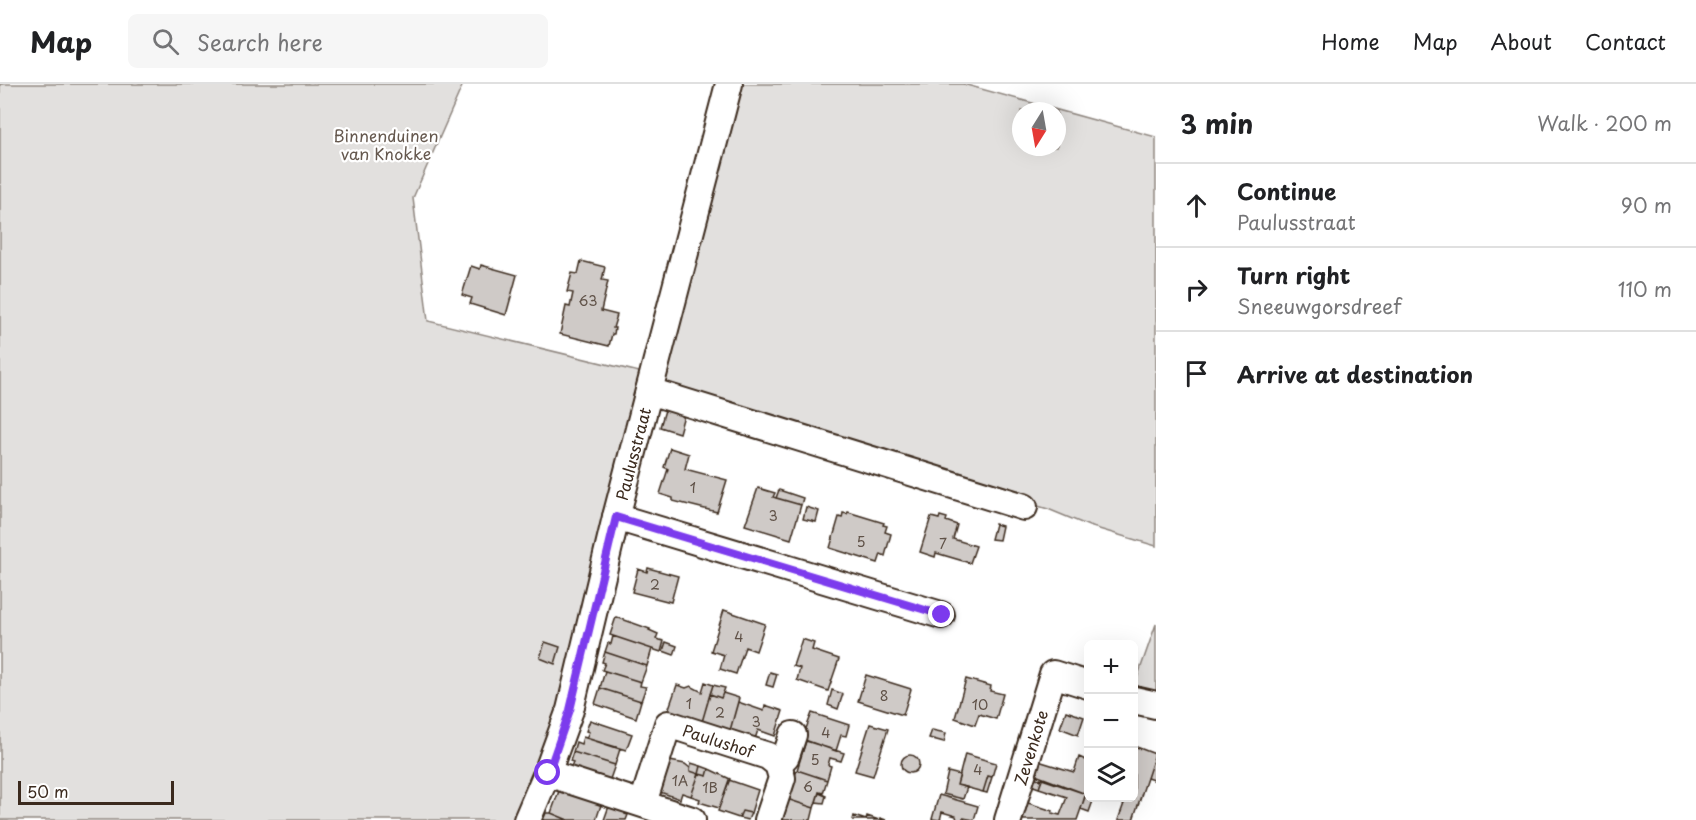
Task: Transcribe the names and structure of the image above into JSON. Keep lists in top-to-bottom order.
{
  "streets": {
    "street": ["Paulusstraat", "Paulushof", "Zevenkote"]
  },
  "parks": ["Binnenduinen van Knokke"],
  "house_numbers": [
    "63",
    "1",
    "3",
    "5",
    "7",
    "2",
    "4",
    "8",
    "1",
    "10",
    "2",
    "3",
    "4",
    "5",
    "4",
    "1A",
    "6",
    "1B"
  ],
  "scale_bar": "50 m",
  "north": "bottom",
  "page": {
    "header": "Map",
    "search": "Search here",
    "nav": [
      "Home",
      "Map",
      "About",
      "Contact"
    ],
    "heading": ["3 min", "Walk · 200 m"],
    "list": [
      ["Continue", "Paulusstraat", "90 m"],
      ["Turn right", "Sneeuwgorsdreef", "110 m"],
      "Arrive at destination"
    ],
    "map_buttons": ["+", "−"],
    "scale": "50 m"
  }
}
